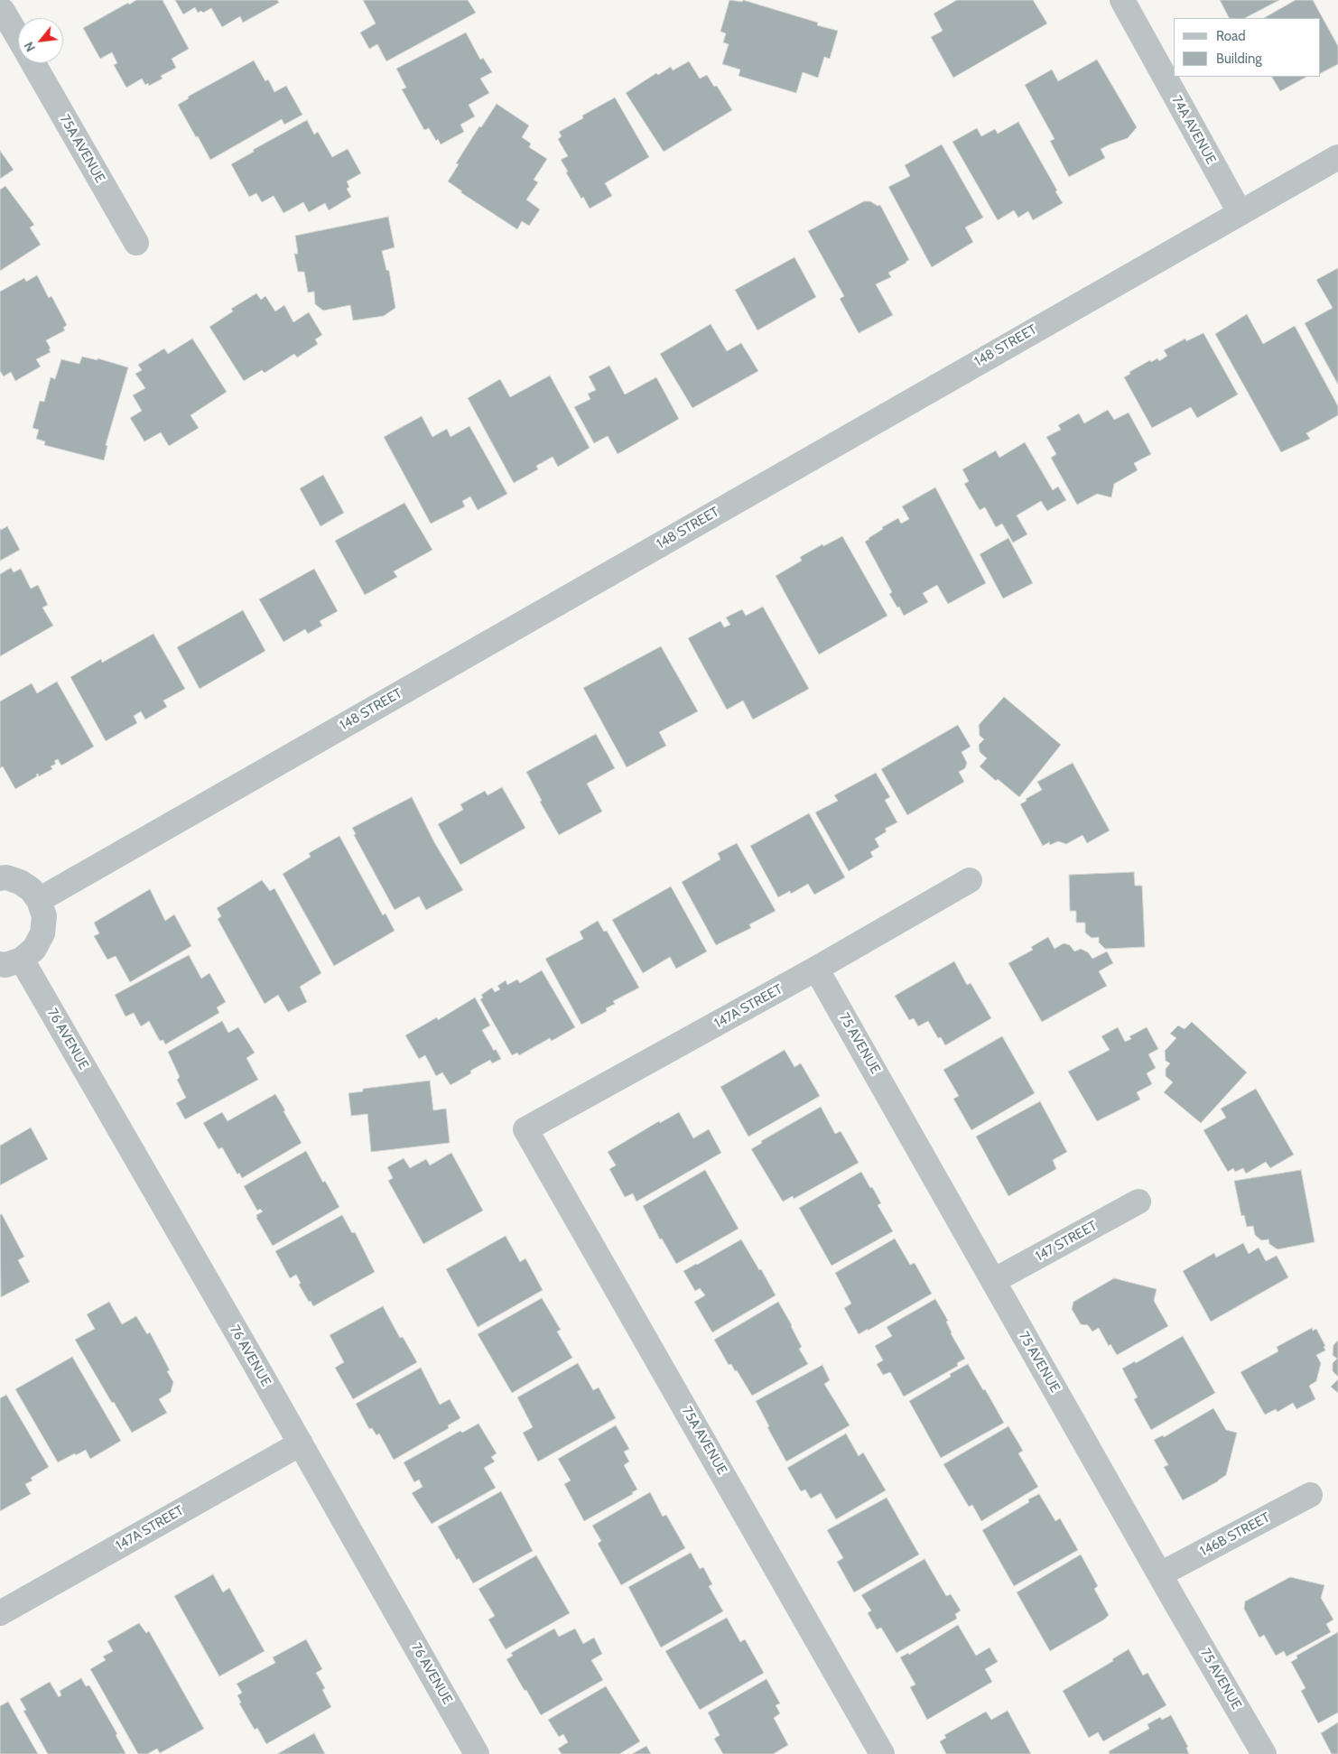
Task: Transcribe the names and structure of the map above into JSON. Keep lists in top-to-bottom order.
{
  "streets": {
    "street": [
      "74A AVENUE",
      "75A AVENUE",
      "148 STREET",
      "147A STREET",
      "76 AVENUE",
      "75 AVENUE",
      "147 STREET",
      "146B STREET"
    ]
  },
  "crossings": [
    ["74A AVENUE", "148 STREET"],
    ["75A AVENUE", "147A STREET"],
    ["147A STREET", "76 AVENUE"],
    ["147A STREET", "75 AVENUE"],
    ["75 AVENUE", "147 STREET"],
    ["75 AVENUE", "146B STREET"]
  ],
  "legend": ["Road", "Building"],
  "north": "bottom left"
}
